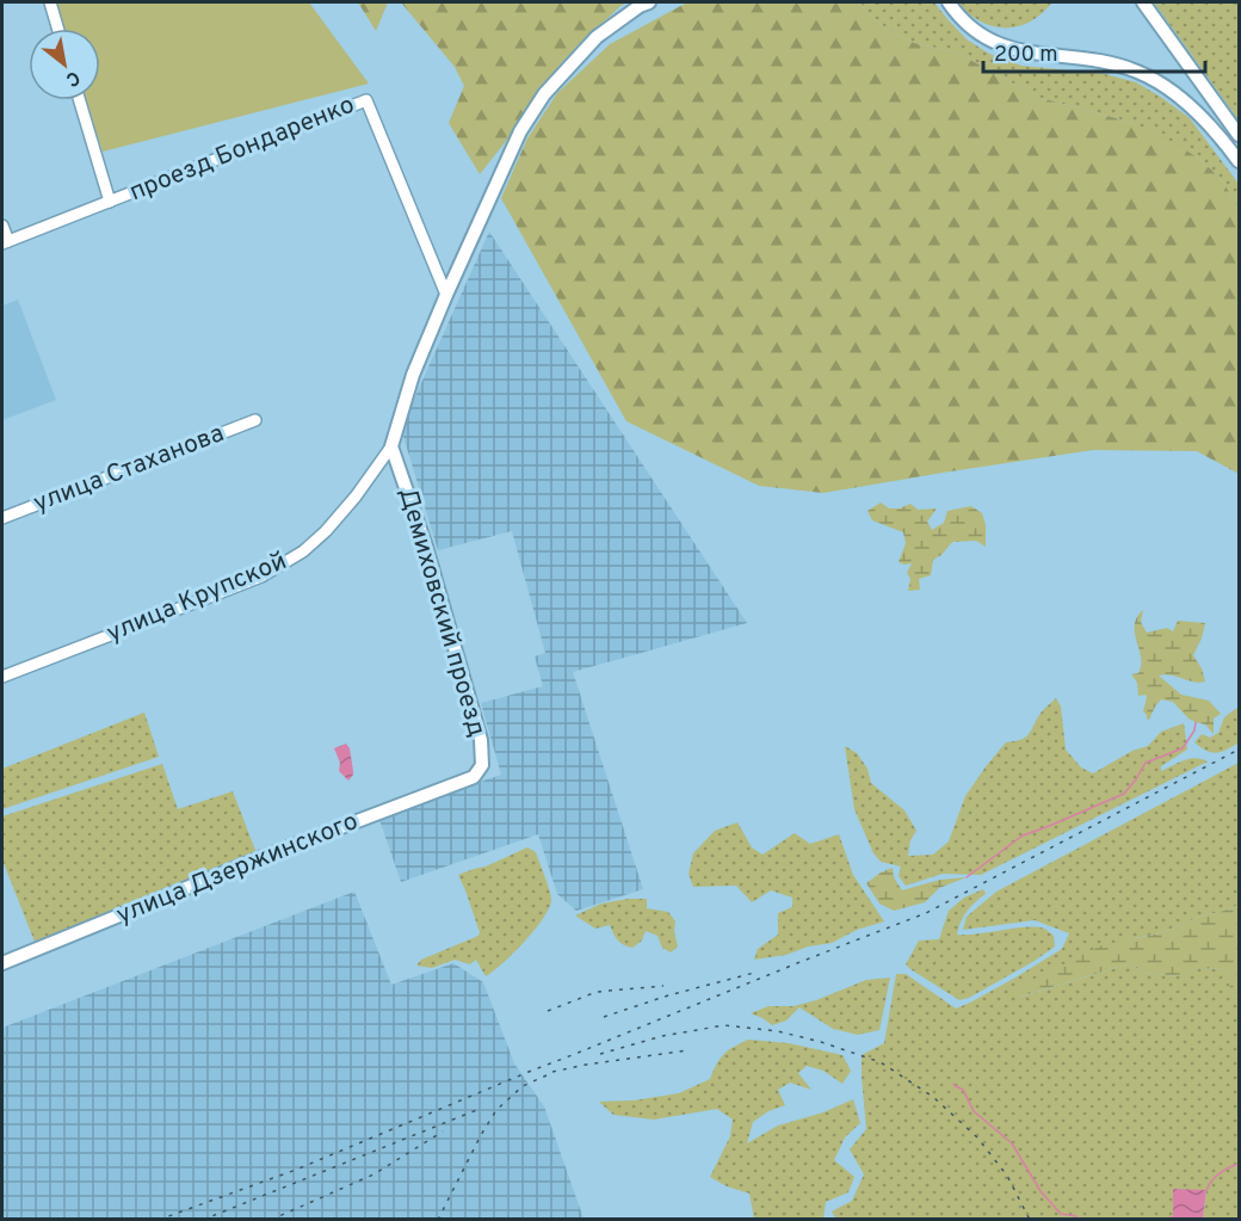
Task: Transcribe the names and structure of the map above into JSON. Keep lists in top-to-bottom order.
{
  "streets": {
    "main road": ["Демиховский проезд", "улица Дзержинского"],
    "street": ["проезд Бондаренко", "улица Стаханова", "улица Крупской"]
  },
  "crossings": [
    ["улица Крупской", "Демиховский проезд"],
    ["Демиховский проезд", "улица Дзержинского"]
  ],
  "scale_bar": "200 m",
  "north": "bottom right"
}
